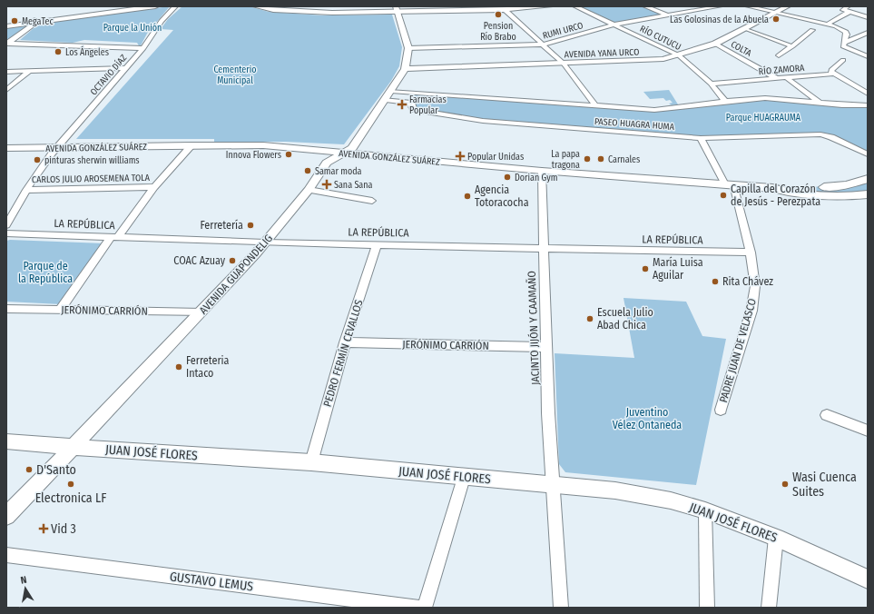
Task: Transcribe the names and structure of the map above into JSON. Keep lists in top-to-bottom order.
{
  "streets": {
    "main road": ["AVENIDA GONZÁLEZ SUÁREZ"],
    "street": [
      "RUMI URCO",
      "RÍO CUTUCU",
      "COLTA",
      "AVENIDA YANA URCO",
      "RÍO ZAMORA",
      "OCTAVIO DÍAZ",
      "PASEO HUAGRA HUMA",
      "CARLOS JULIO AROSEMENA TOLA",
      "LA REPÚBLICA",
      "AVENIDA GUAPONDELIG",
      "JERÓNIMO CARRIÓN",
      "JACINTO JIJÓN Y CAAMAÑO",
      "PADRE JUAN DE VELASCO",
      "PEDRO FERMÍN CEVALLOS",
      "JUAN JOSÉ FLORES",
      "GUSTAVO LEMUS"
    ]
  },
  "crossings": [
    ["RUMI URCO", "RÍO CUTUCU"],
    ["RUMI URCO", "AVENIDA GUAPONDELIG"],
    ["RÍO CUTUCU", "AVENIDA YANA URCO"],
    ["RÍO CUTUCU", "RÍO ZAMORA"],
    ["RÍO CUTUCU", "PASEO HUAGRA HUMA"],
    ["COLTA", "AVENIDA YANA URCO"],
    ["COLTA", "RÍO ZAMORA"],
    ["AVENIDA YANA URCO", "AVENIDA GUAPONDELIG"],
    ["OCTAVIO DÍAZ", "AVENIDA GONZÁLEZ SUÁREZ"],
    ["OCTAVIO DÍAZ", "CARLOS JULIO AROSEMENA TOLA"],
    ["PASEO HUAGRA HUMA", "AVENIDA GUAPONDELIG"],
    ["PASEO HUAGRA HUMA", "PADRE JUAN DE VELASCO"],
    ["AVENIDA GONZÁLEZ SUÁREZ", "AVENIDA GUAPONDELIG"],
    ["AVENIDA GONZÁLEZ SUÁREZ", "JACINTO JIJÓN Y CAAMAÑO"],
    ["AVENIDA GONZÁLEZ SUÁREZ", "PADRE JUAN DE VELASCO"],
    ["LA REPÚBLICA", "AVENIDA GUAPONDELIG"],
    ["LA REPÚBLICA", "JACINTO JIJÓN Y CAAMAÑO"],
    ["LA REPÚBLICA", "PADRE JUAN DE VELASCO"],
    ["LA REPÚBLICA", "PEDRO FERMÍN CEVALLOS"],
    ["AVENIDA GUAPONDELIG", "JERÓNIMO CARRIÓN"],
    ["AVENIDA GUAPONDELIG", "JUAN JOSÉ FLORES"],
    ["JERÓNIMO CARRIÓN", "JACINTO JIJÓN Y CAAMAÑO"],
    ["JERÓNIMO CARRIÓN", "PEDRO FERMÍN CEVALLOS"],
    ["JACINTO JIJÓN Y CAAMAÑO", "JUAN JOSÉ FLORES"],
    ["PEDRO FERMÍN CEVALLOS", "JUAN JOSÉ FLORES"]
  ],
  "parks": [
    "Parque la Unión",
    "Cementerio Municipal",
    "Parque HUAGRAUMA",
    "Parque de la República",
    "Juventino Vélez Ontaneda"
  ],
  "places": {
    "other": [
      "Pension Río Brabo",
      "Las Golosinas de la Abuela",
      "MegaTec",
      "Los Ángeles",
      "Innova Flowers",
      "La papa tragona",
      "Carnales",
      "pinturas sherwin williams",
      "Samar moda",
      "Dorian Gym",
      "Capilla del Corazón de Jesús - Perezpata",
      "Agencia Totoracocha",
      "Ferretería",
      "COAC Azuay",
      "María Luisa Aguilar",
      "Rita Chávez",
      "Escuela Julio Abad Chica",
      "Ferreteria Intaco",
      "D'Santo",
      "Electronica LF",
      "Wasi Cuenca Suites"
    ],
    "health": [
      "Farmacias Popular",
      "Popular Unidas",
      "Sana Sana",
      "Vid 3"
    ]
  },
  "north": "top"
}
